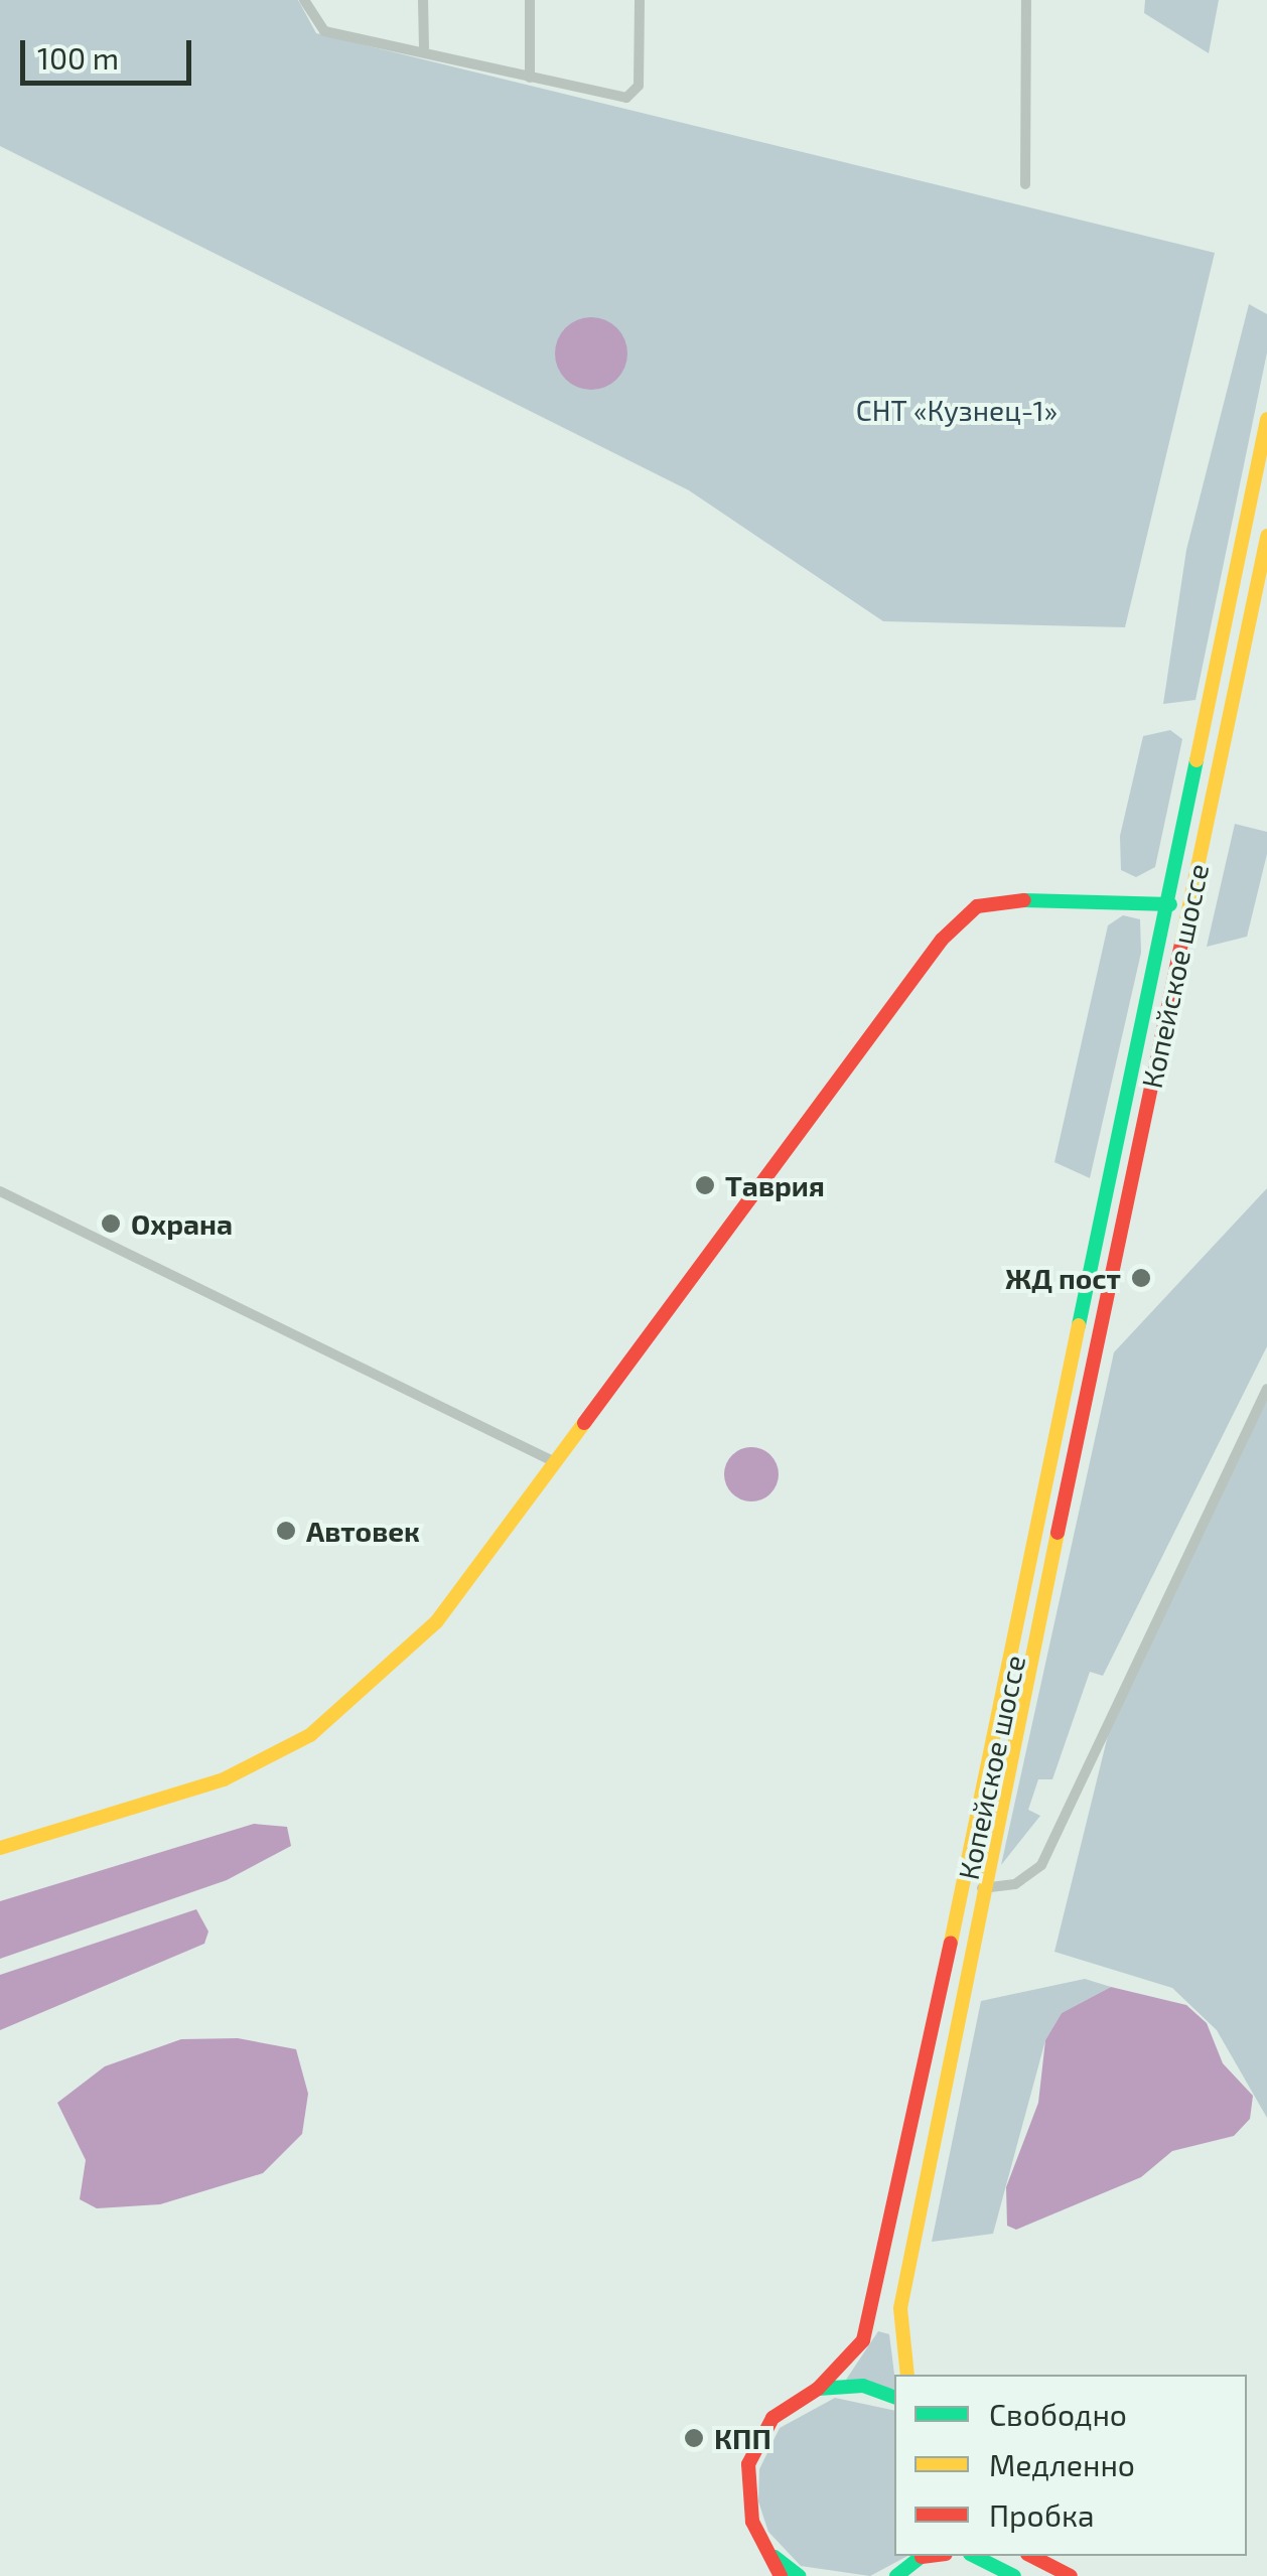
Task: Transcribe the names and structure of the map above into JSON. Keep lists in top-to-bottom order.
{
  "streets": {
    "main road": ["Копейское шоссе"]
  },
  "parks": ["СНТ «Кузнец-1»"],
  "places": [
    "Таврия",
    "Охрана",
    "ЖД пост",
    "Автовек",
    "КПП"
  ],
  "legend": ["Свободно", "Медленно", "Пробка"],
  "scale_bar": "100 m"
}
